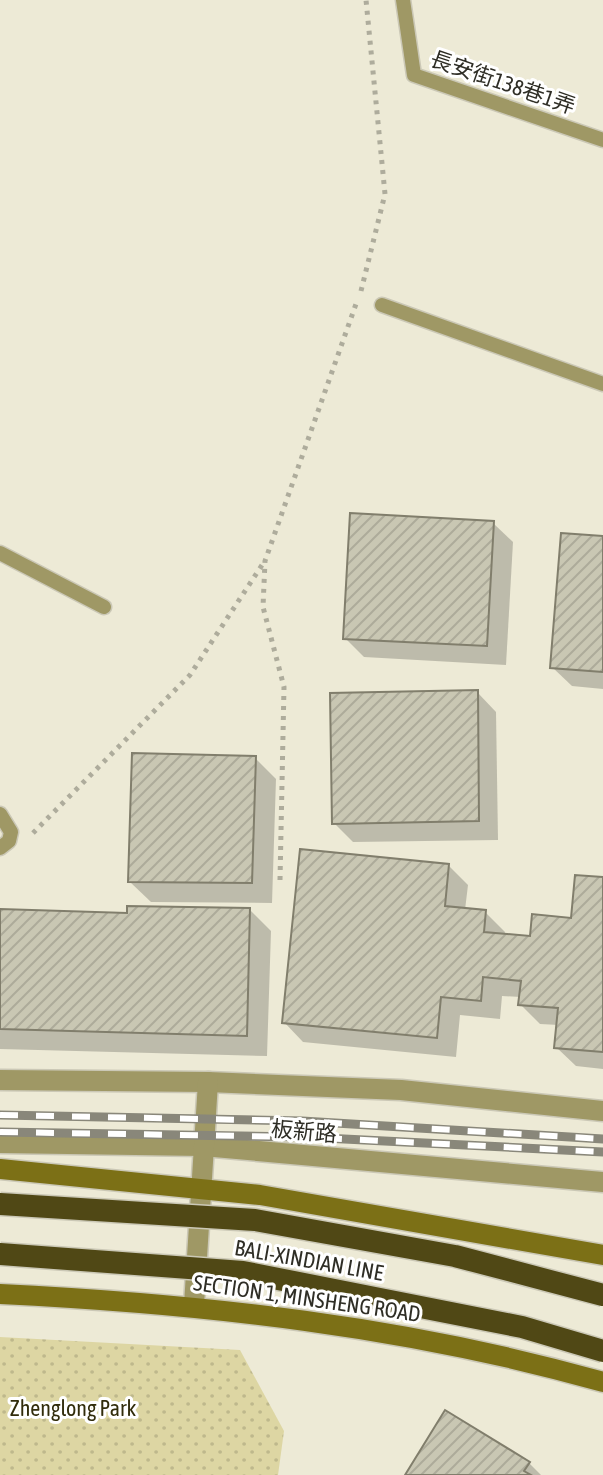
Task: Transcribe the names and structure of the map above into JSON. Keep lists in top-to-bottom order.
{
  "streets": {
    "highway": ["BALI-XINDIAN LINE"],
    "main road": ["SECTION 1, MINSHENG ROAD"],
    "street": ["板新路"],
    "lane": ["長安街138巷1弄"]
  },
  "parks": ["Zhenglong Park"]
}
